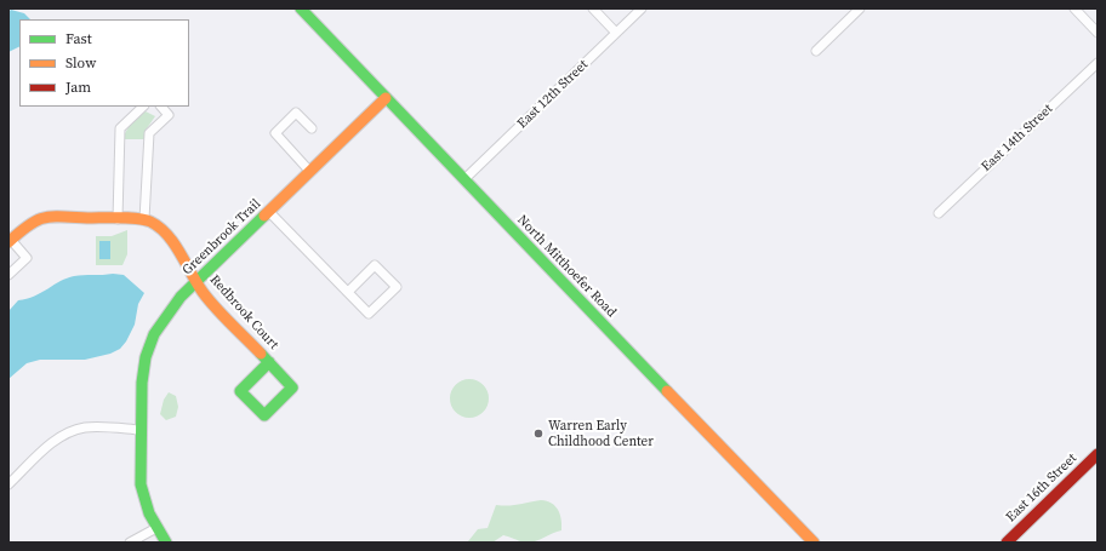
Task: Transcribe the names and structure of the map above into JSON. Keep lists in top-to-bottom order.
{
  "streets": {
    "street": [
      "East 12th Street",
      "East 14th Street",
      "Greenbrook Trail",
      "North Mitthoefer Road",
      "Redbrook Court",
      "East 16th Street"
    ]
  },
  "crossings": [
    ["East 12th Street", "North Mitthoefer Road"],
    ["Greenbrook Trail", "North Mitthoefer Road"],
    ["Greenbrook Trail", "Redbrook Court"]
  ],
  "places": ["Warren Early Childhood Center"],
  "legend": ["Fast", "Slow", "Jam"]
}
